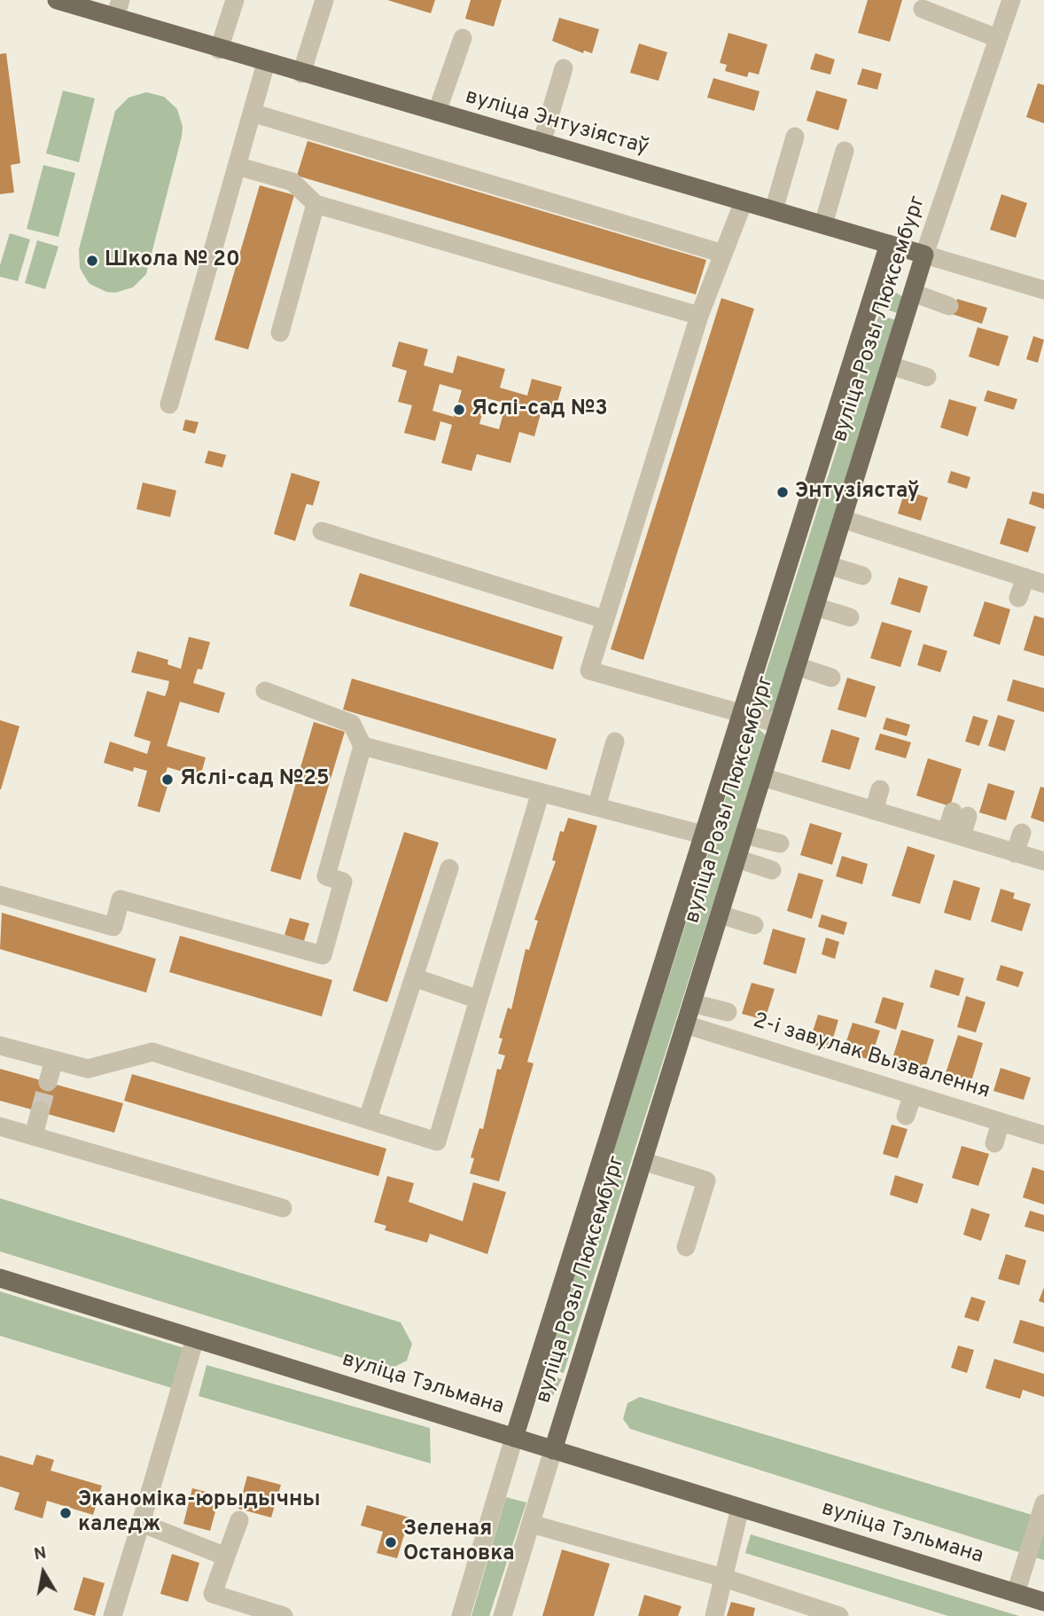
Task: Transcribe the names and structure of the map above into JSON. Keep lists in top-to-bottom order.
{
  "streets": {
    "main road": ["вуліца Энтузіястаў", "вуліца Розы Люксембург", "вуліца Тэльмана"],
    "street": ["2-і завулак Вызвалення"]
  },
  "crossings": [
    ["вуліца Энтузіястаў", "вуліца Розы Люксембург"],
    ["вуліца Розы Люксембург", "2-і завулак Вызвалення"],
    ["вуліца Розы Люксембург", "вуліца Тэльмана"]
  ],
  "places": [
    "Школа № 20",
    "Яслі-сад №3",
    "Энтузіястаў",
    "Яслі-сад №25",
    "Эканоміка-юрыдычны каледж",
    "Зеленая Остановка"
  ],
  "north": "top"
}
